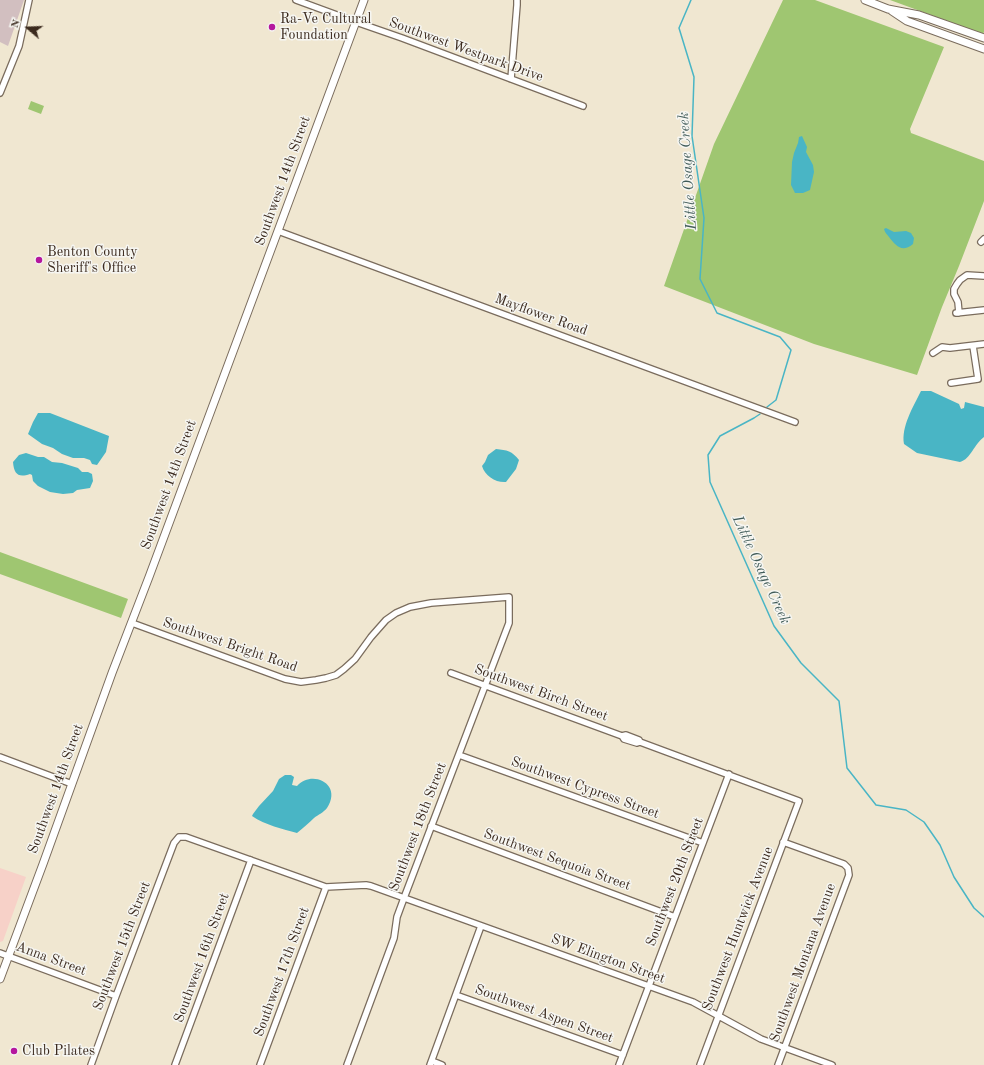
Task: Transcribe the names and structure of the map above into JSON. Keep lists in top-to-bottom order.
{
  "streets": {
    "main road": ["Southwest 14th Street"],
    "street": [
      "Southwest Westpark Drive",
      "Mayflower Road",
      "Southwest Bright Road",
      "Southwest Birch Street",
      "Southwest Cypress Street",
      "Southwest 18th Street",
      "Southwest Sequoia Street",
      "Southwest 20th Street",
      "Southwest Huntwick Avenue",
      "Southwest 15th Street",
      "Southwest 16th Street",
      "Anna Street",
      "SW Elington Street",
      "Southwest Montana Avenue",
      "Southwest 17th Street",
      "Southwest Aspen Street"
    ]
  },
  "crossings": [
    ["Southwest Westpark Drive", "Southwest 14th Street"],
    ["Southwest 14th Street", "Mayflower Road"],
    ["Southwest 14th Street", "Southwest Bright Road"],
    ["Southwest 14th Street", "Anna Street"],
    ["Southwest Bright Road", "Southwest 18th Street"],
    ["Southwest Birch Street", "Southwest 18th Street"],
    ["Southwest Birch Street", "Southwest 20th Street"],
    ["Southwest Birch Street", "Southwest Huntwick Avenue"],
    ["Southwest Cypress Street", "Southwest 18th Street"],
    ["Southwest Cypress Street", "Southwest 20th Street"],
    ["Southwest 18th Street", "Southwest Sequoia Street"],
    ["Southwest 18th Street", "SW Elington Street"],
    ["Southwest Sequoia Street", "Southwest 20th Street"],
    ["Southwest 20th Street", "SW Elington Street"],
    ["Southwest 20th Street", "Southwest Aspen Street"],
    ["Southwest Huntwick Avenue", "SW Elington Street"],
    ["Southwest Huntwick Avenue", "Southwest Montana Avenue"],
    ["Southwest 15th Street", "Southwest 16th Street"],
    ["Southwest 15th Street", "Anna Street"],
    ["SW Elington Street", "Southwest Montana Avenue"],
    ["SW Elington Street", "Southwest 17th Street"]
  ],
  "water": ["Little Osage Creek"],
  "places": ["Ra-Ve Cultural Foundation", "Benton County Sheriff's Office", "Club Pilates"],
  "north": "left"
}
